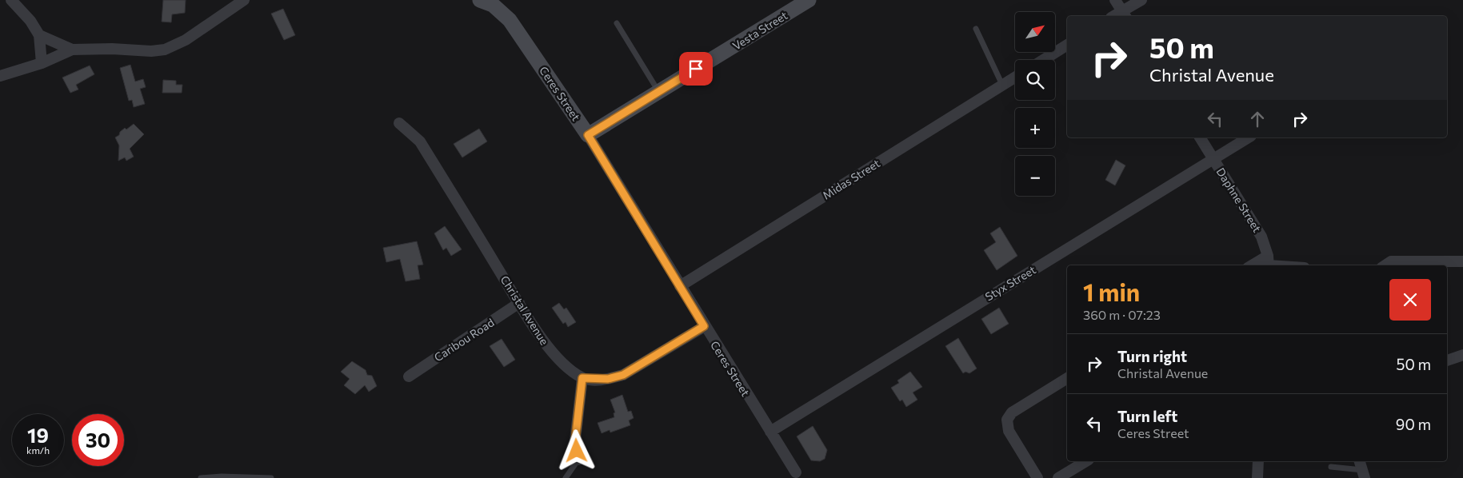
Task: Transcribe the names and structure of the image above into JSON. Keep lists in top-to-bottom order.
{
  "streets": {
    "street": [
      "Vesta Street",
      "Ceres Street",
      "Midas Street",
      "Daphne Street",
      "Styx Street",
      "Christal Avenue",
      "Caribou Road"
    ]
  },
  "crossings": [
    ["Vesta Street", "Ceres Street"],
    ["Ceres Street", "Midas Street"],
    ["Ceres Street", "Styx Street"],
    ["Daphne Street", "Styx Street"],
    ["Christal Avenue", "Caribou Road"]
  ],
  "north": "top right",
  "page": {
    "map_buttons": ["+", "−"],
    "turn": ["50 m", "Christal Avenue"],
    "heading": ["1 min", "360 m · 07:23"],
    "list": [
      {
        "name": "Turn right",
        "note": "Christal Avenue",
        "value": "50 m"
      },
      {
        "name": "Turn left",
        "note": "Ceres Street",
        "value": "90 m"
      }
    ],
    "speed": "19 km/h",
    "limit": "30"
  }
}
